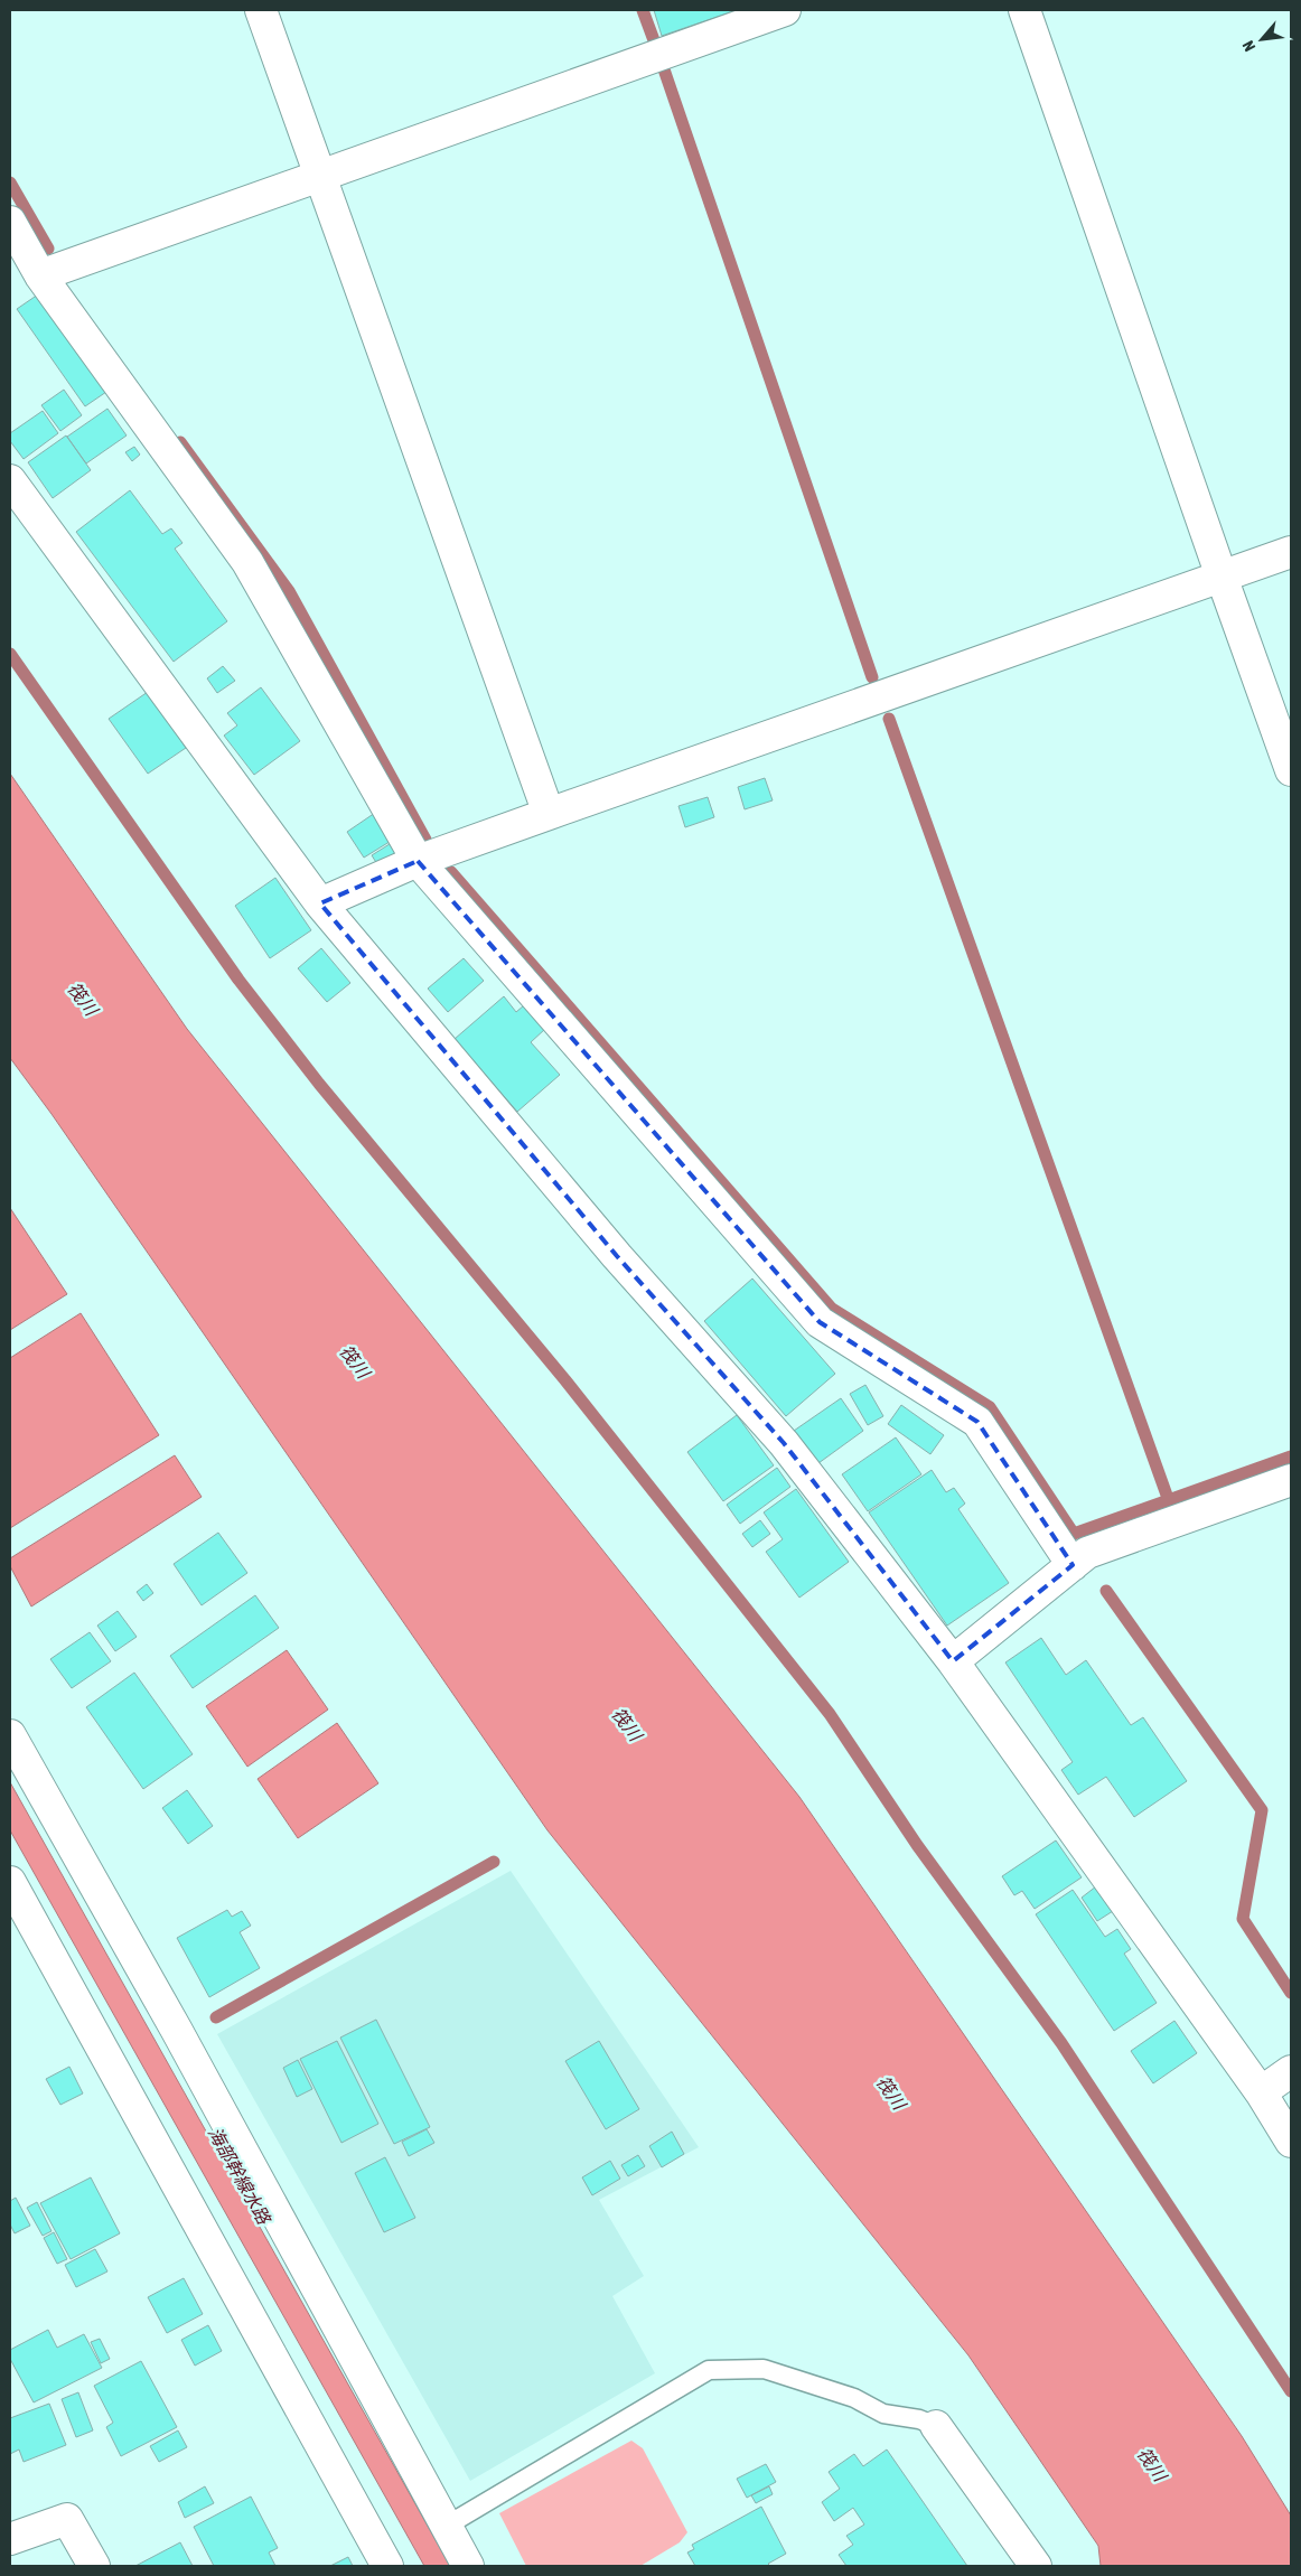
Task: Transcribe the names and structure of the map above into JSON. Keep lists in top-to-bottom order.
{
  "water": ["筏川", "海部幹線水路"],
  "north": "bottom left"
}
